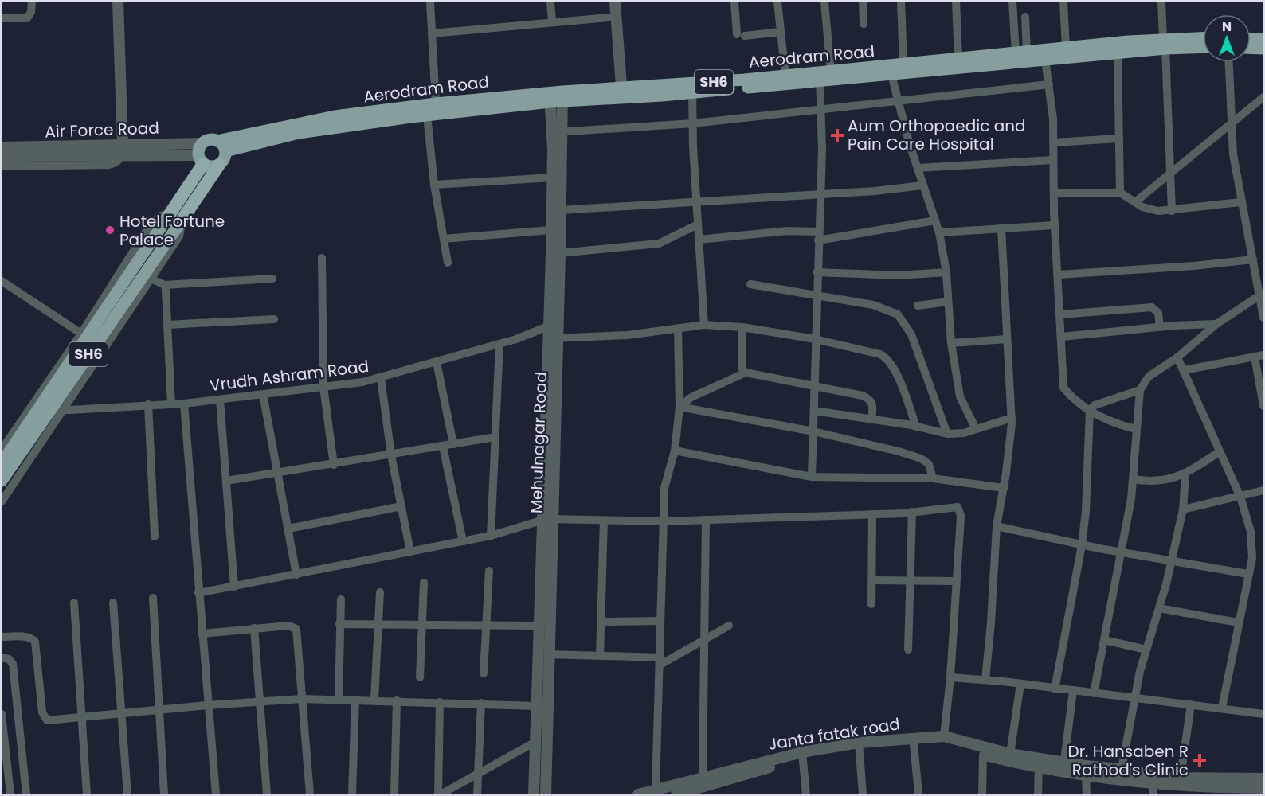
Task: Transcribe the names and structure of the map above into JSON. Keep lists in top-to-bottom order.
{
  "streets": {
    "highway": ["SH6"],
    "main road": ["Aerodram Road"],
    "street": [
      "Air Force Road",
      "Vrudh Ashram Road",
      "Mehulnagar Road",
      "Janta fatak road"
    ]
  },
  "crossings": [
    ["Aerodram Road", "SH6"],
    ["Aerodram Road", "Air Force Road"],
    ["Aerodram Road", "Mehulnagar Road"],
    ["SH6", "Air Force Road"],
    ["Vrudh Ashram Road", "Mehulnagar Road"]
  ],
  "places": {
    "health": ["Aum Orthopaedic and Pain Care Hospital", "Dr. Hansaben R Rathod's Clinic"],
    "other": ["Hotel Fortune Palace"]
  },
  "north": "top"
}
